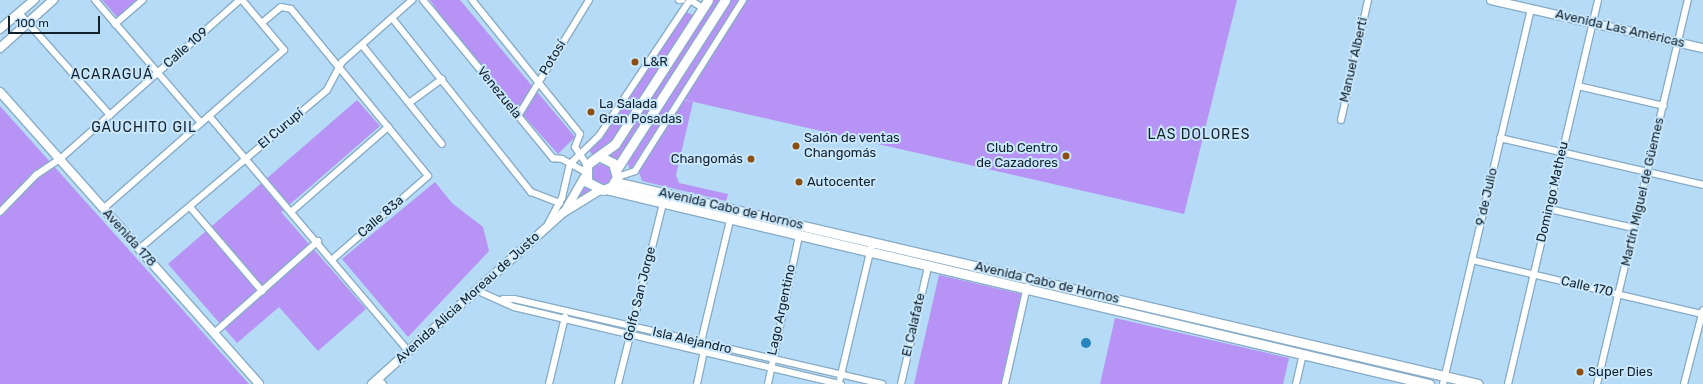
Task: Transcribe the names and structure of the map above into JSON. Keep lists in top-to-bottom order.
{
  "streets": {
    "main road": [
      "Avenida Las Américas",
      "Avenida Cabo de Hornos",
      "Avenida 178",
      "Avenida Alicia Moreau de Justo"
    ],
    "street": [
      "Calle 109",
      "Potosí",
      "Manuel Alberti",
      "Venezuela",
      "El Curupí",
      "Domingo Matheu",
      "Martín Miguel de Güemes",
      "9 de Julio",
      "Calle 83a",
      "Calle 170",
      "Golfo San Jorge",
      "Lago Argentino",
      "El Calafate",
      "Isla Alejandro"
    ]
  },
  "crossings": [
    ["Avenida Las Américas", "Domingo Matheu"],
    ["Avenida Las Américas", "Martín Miguel de Güemes"],
    ["Avenida Las Américas", "9 de Julio"],
    ["Calle 109", "Avenida 178"],
    ["Potosí", "Venezuela"],
    ["Venezuela", "Avenida Cabo de Hornos"],
    ["Venezuela", "Avenida Alicia Moreau de Justo"],
    ["El Curupí", "Avenida 178"],
    ["Domingo Matheu", "Calle 170"],
    ["Martín Miguel de Güemes", "Calle 170"],
    ["9 de Julio", "Avenida Cabo de Hornos"],
    ["9 de Julio", "Calle 170"],
    ["Avenida Cabo de Hornos", "Golfo San Jorge"],
    ["Avenida Cabo de Hornos", "Avenida Alicia Moreau de Justo"],
    ["Avenida Cabo de Hornos", "Lago Argentino"],
    ["Avenida Cabo de Hornos", "El Calafate"],
    ["Golfo San Jorge", "Isla Alejandro"],
    ["Avenida Alicia Moreau de Justo", "Isla Alejandro"],
    ["Lago Argentino", "Isla Alejandro"]
  ],
  "districts": ["ACARAGUÁ", "GAUCHITO GIL", "LAS DOLORES"],
  "places": [
    "L&R",
    "La Salada Gran Posadas",
    "Salón de ventas Changomás",
    "Club Centro de Cazadores",
    "Changomás",
    "Autocenter",
    "Super Dies"
  ],
  "scale_bar": "100 m"
}
